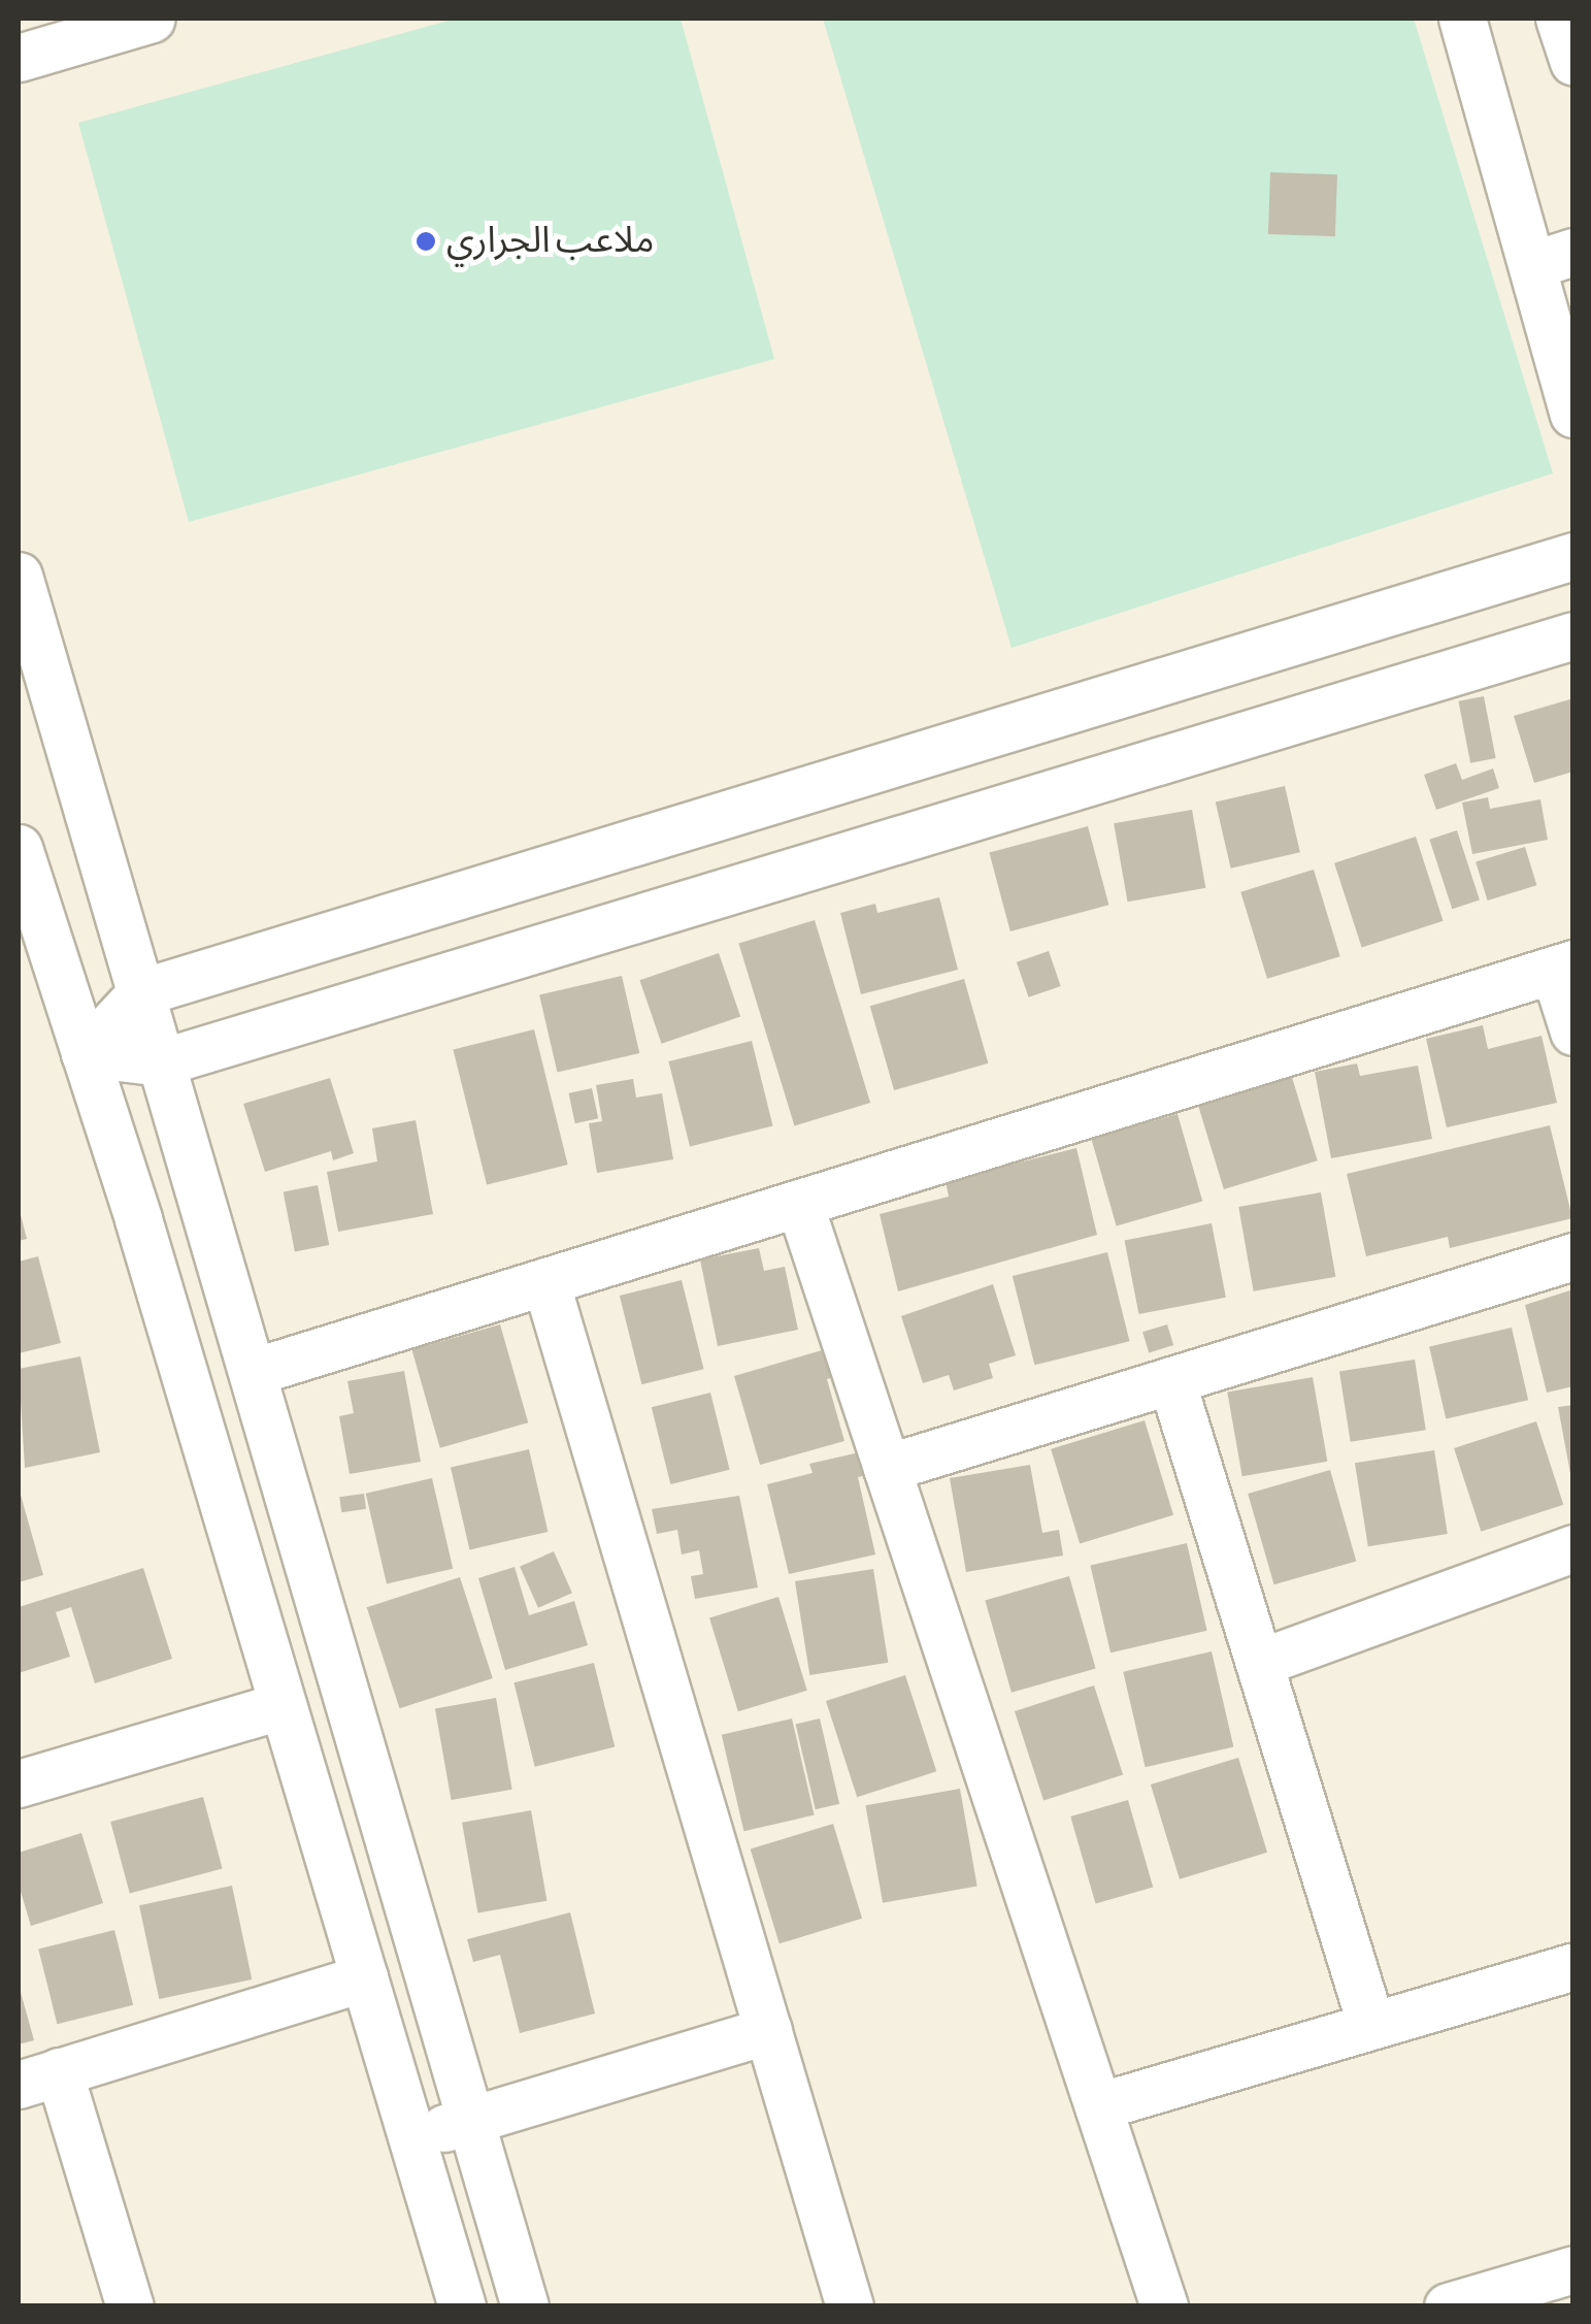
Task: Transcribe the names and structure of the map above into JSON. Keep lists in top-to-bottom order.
{
  "places": ["ملاعب الجراري"]
}
